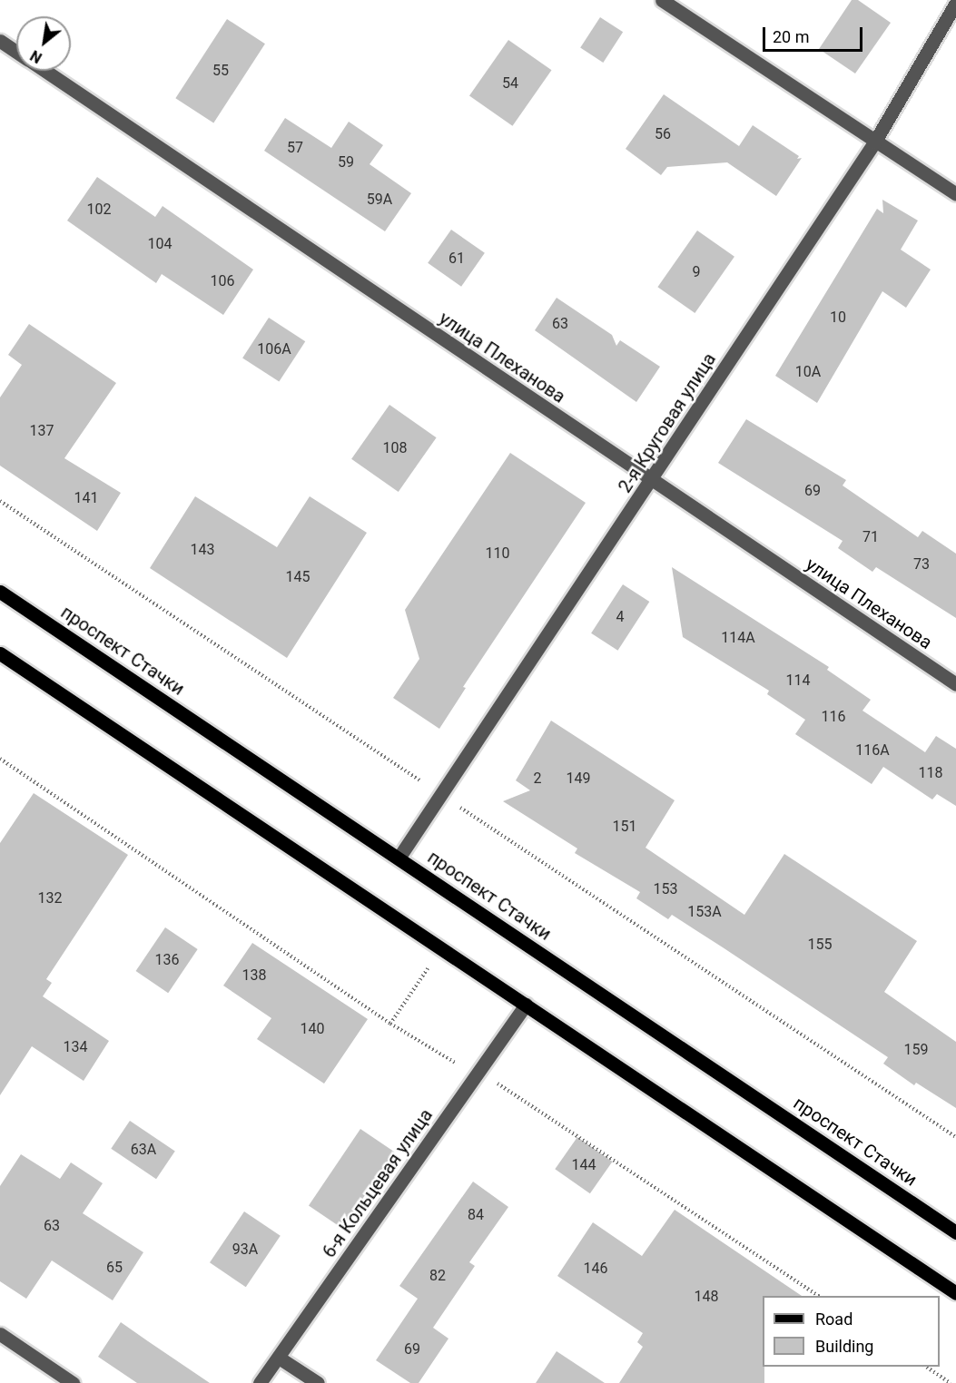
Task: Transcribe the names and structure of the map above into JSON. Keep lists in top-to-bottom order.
{
  "streets": {
    "main road": ["проспект Стачки"],
    "street": ["улица Плеханова", "2-я Круговая улица", "6-я Кольцевая улица"]
  },
  "crossings": [
    ["улица Плеханова", "2-я Круговая улица"],
    ["2-я Круговая улица", "проспект Стачки"]
  ],
  "house_numbers": [
    "55",
    "54",
    "56",
    "57",
    "59",
    "59А",
    "102",
    "104",
    "61",
    "9",
    "106",
    "10",
    "63",
    "106А",
    "10А",
    "137",
    "108",
    "69",
    "141",
    "71",
    "143",
    "110",
    "73",
    "145",
    "4",
    "114А",
    "114",
    "116",
    "116А",
    "118",
    "2",
    "149",
    "151",
    "153",
    "132",
    "153А",
    "155",
    "136",
    "138",
    "140",
    "134",
    "159",
    "63А",
    "144",
    "84",
    "63",
    "93А",
    "65",
    "146",
    "82",
    "148",
    "69"
  ],
  "legend": ["Road", "Building"],
  "scale_bar": "20 m",
  "north": "bottom left"
}
